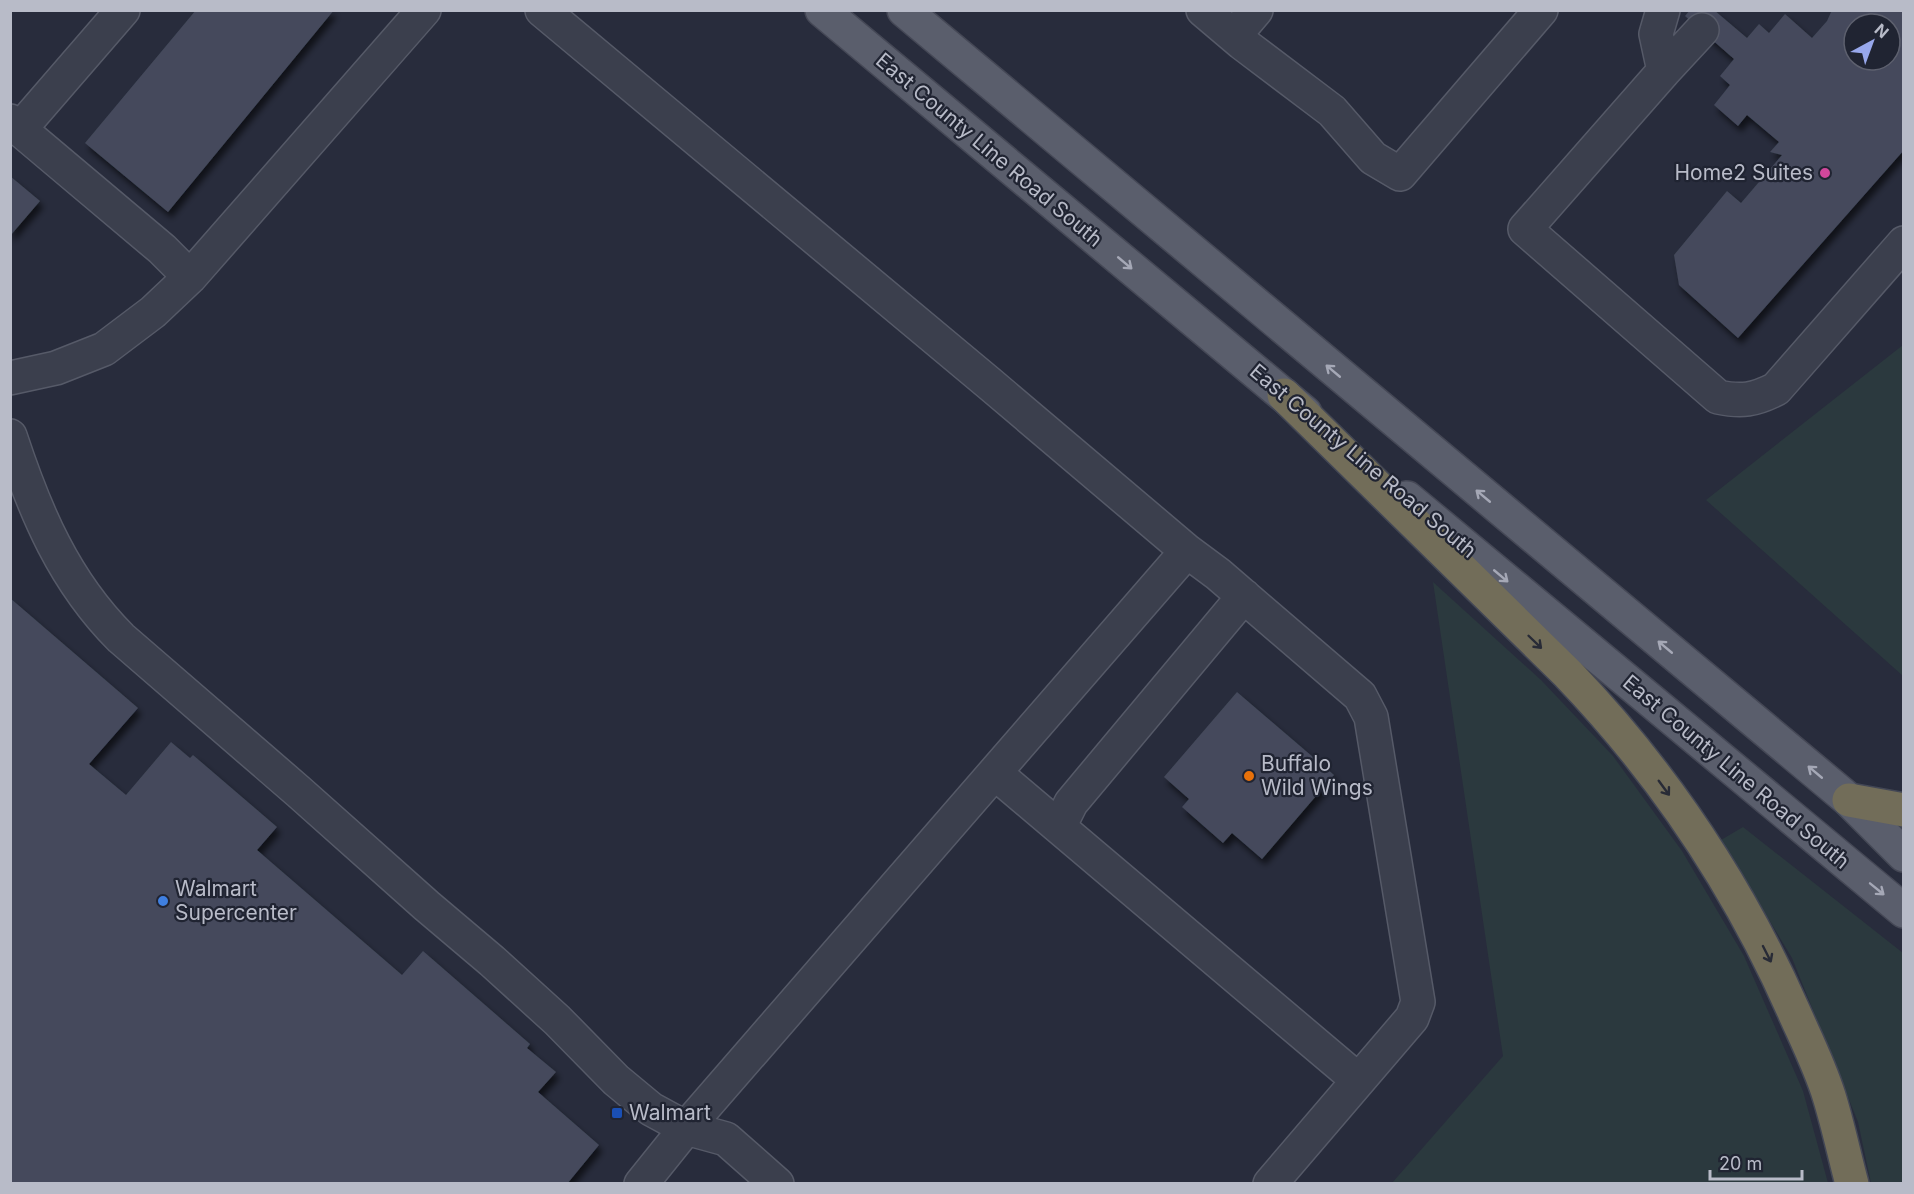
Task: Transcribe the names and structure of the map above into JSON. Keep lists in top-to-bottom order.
{
  "streets": {
    "main road": ["East County Line Road South"]
  },
  "places": {
    "other": ["Home2 Suites", "Buffalo Wild Wings", "Walmart Supercenter"],
    "transit": ["Walmart"]
  },
  "scale_bar": "20 m",
  "north": "top right"
}
